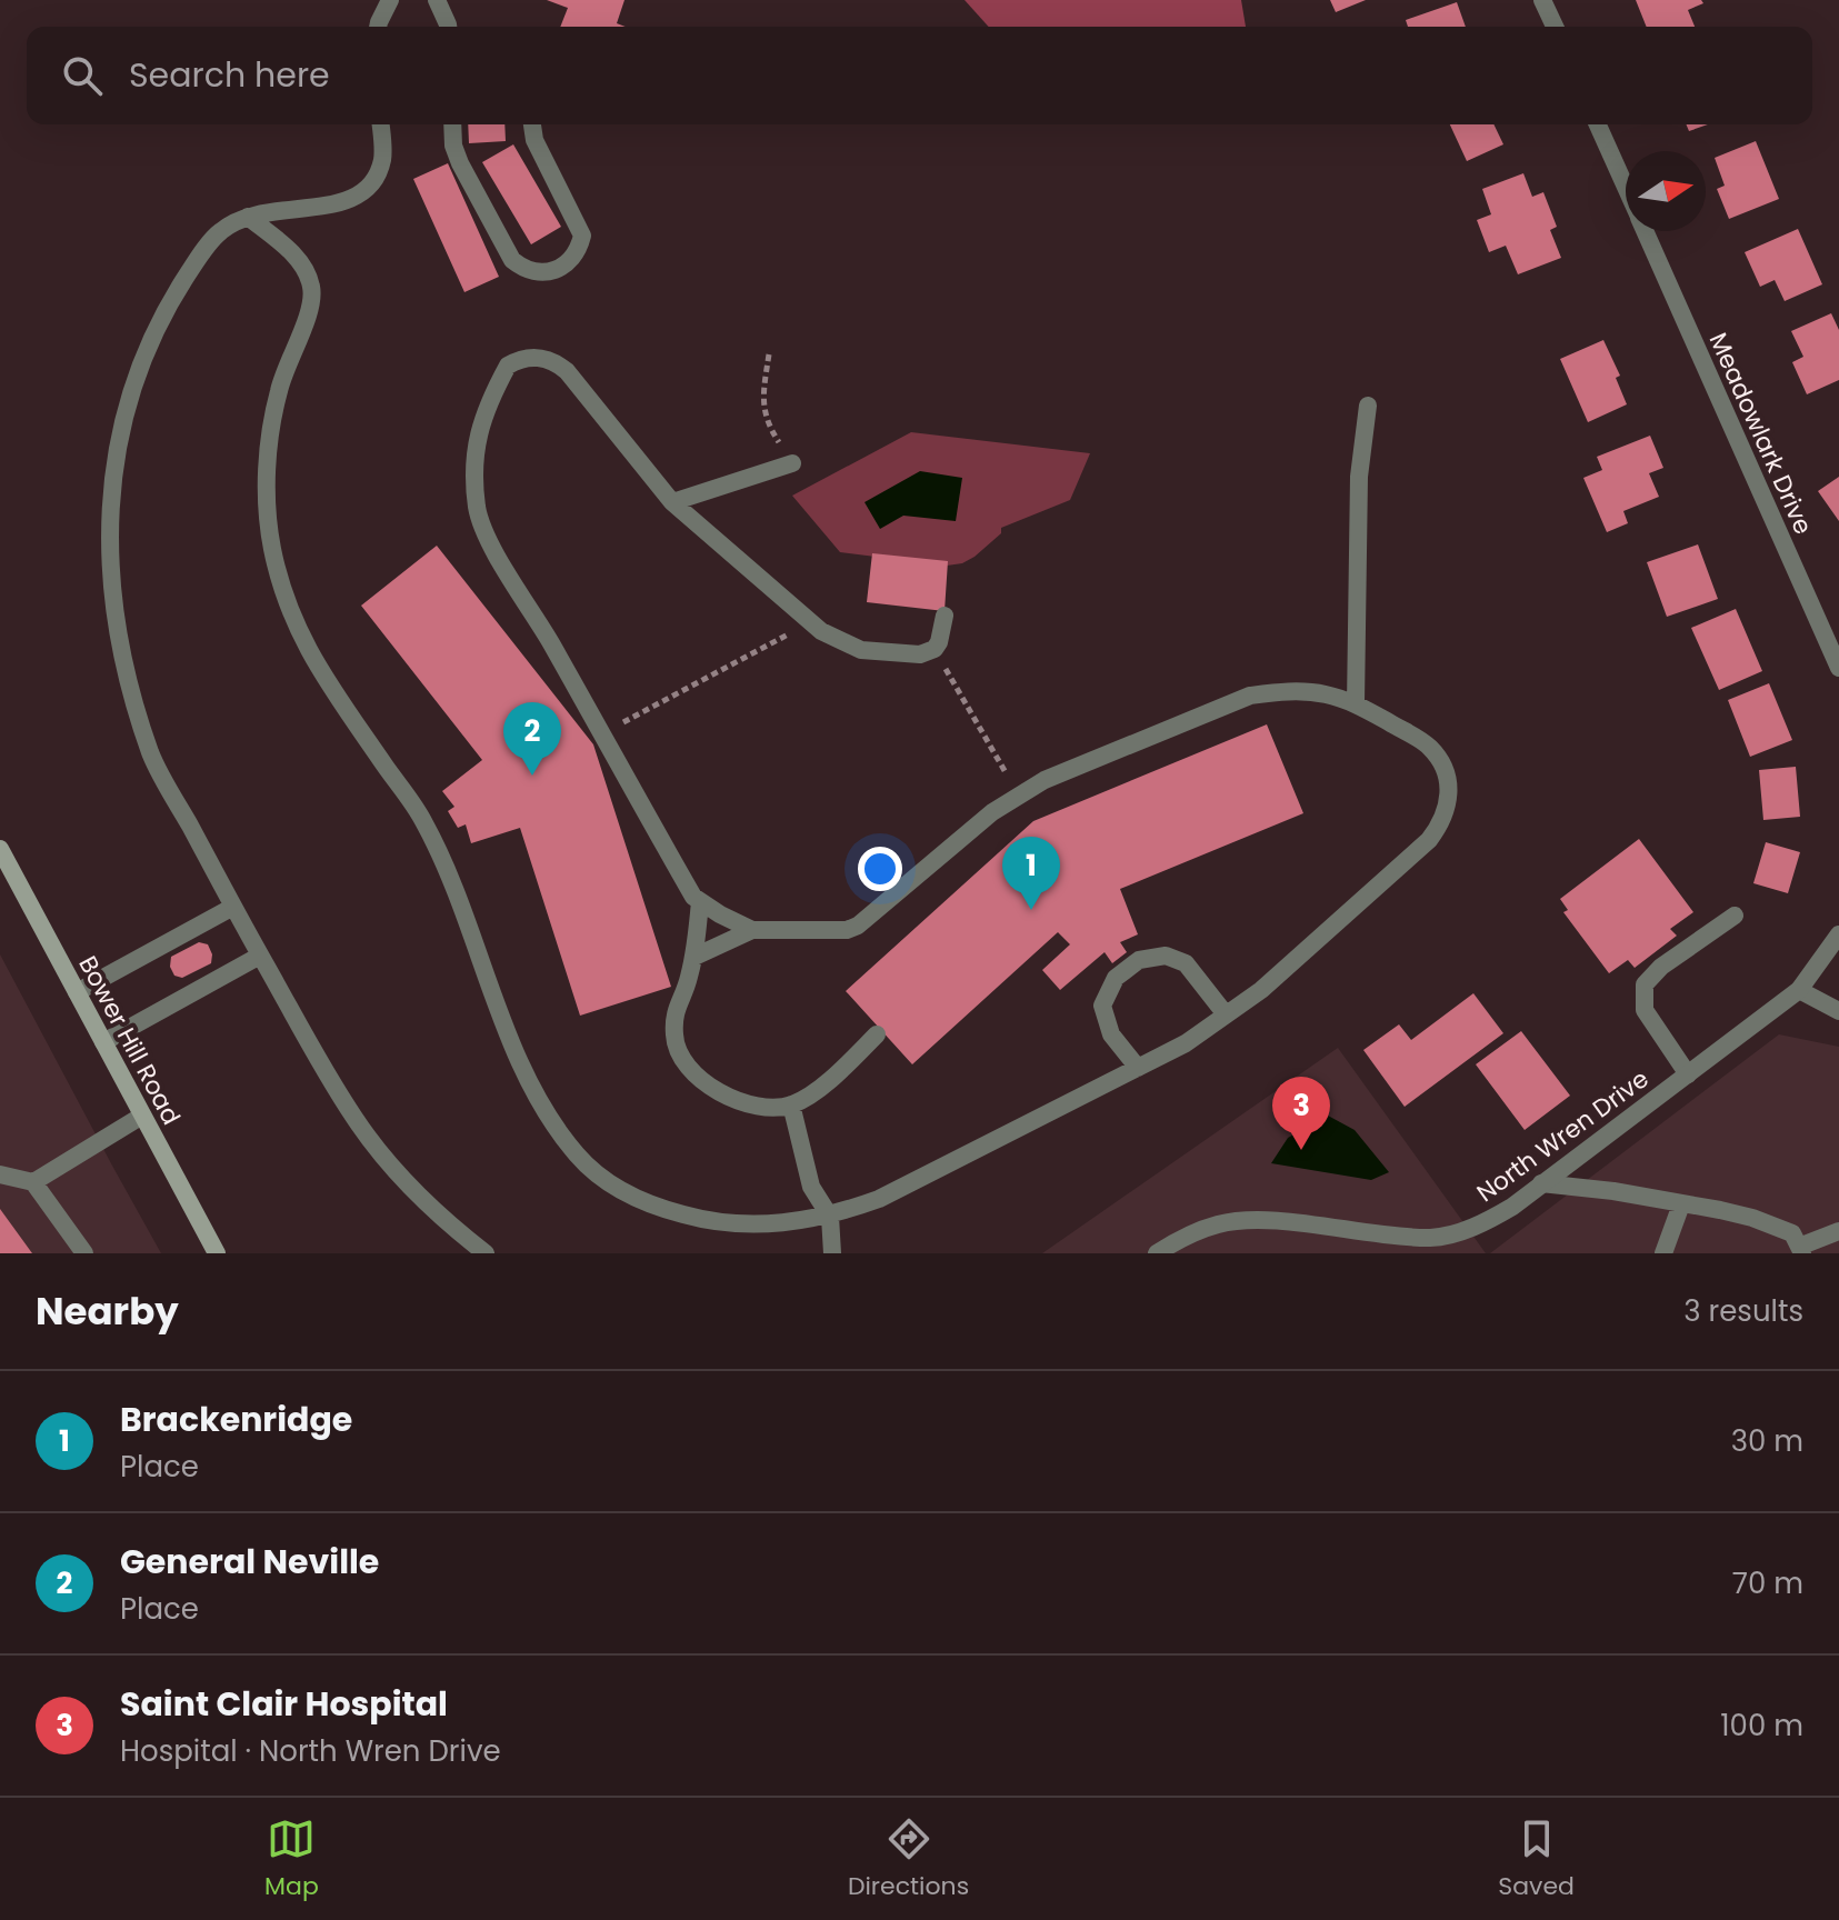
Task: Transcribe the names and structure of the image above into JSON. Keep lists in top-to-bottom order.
{
  "streets": {
    "main road": ["Bower Hill Road"],
    "street": ["Meadowlark Drive", "North Wren Drive"]
  },
  "north": "right",
  "page": {
    "search": "Search here",
    "pins": ["2", "1", "3"],
    "heading": ["Nearby", "3 results"],
    "list": [
      {
        "mark": "1",
        "name": "Brackenridge",
        "note": "Place",
        "value": "30 m"
      },
      {
        "mark": "2",
        "name": "General Neville",
        "note": "Place",
        "value": "70 m"
      },
      {
        "mark": "3",
        "name": "Saint Clair Hospital",
        "note": "Hospital · North Wren Drive",
        "value": "100 m"
      }
    ],
    "nav": ["Map", "Directions", "Saved"]
  }
}
